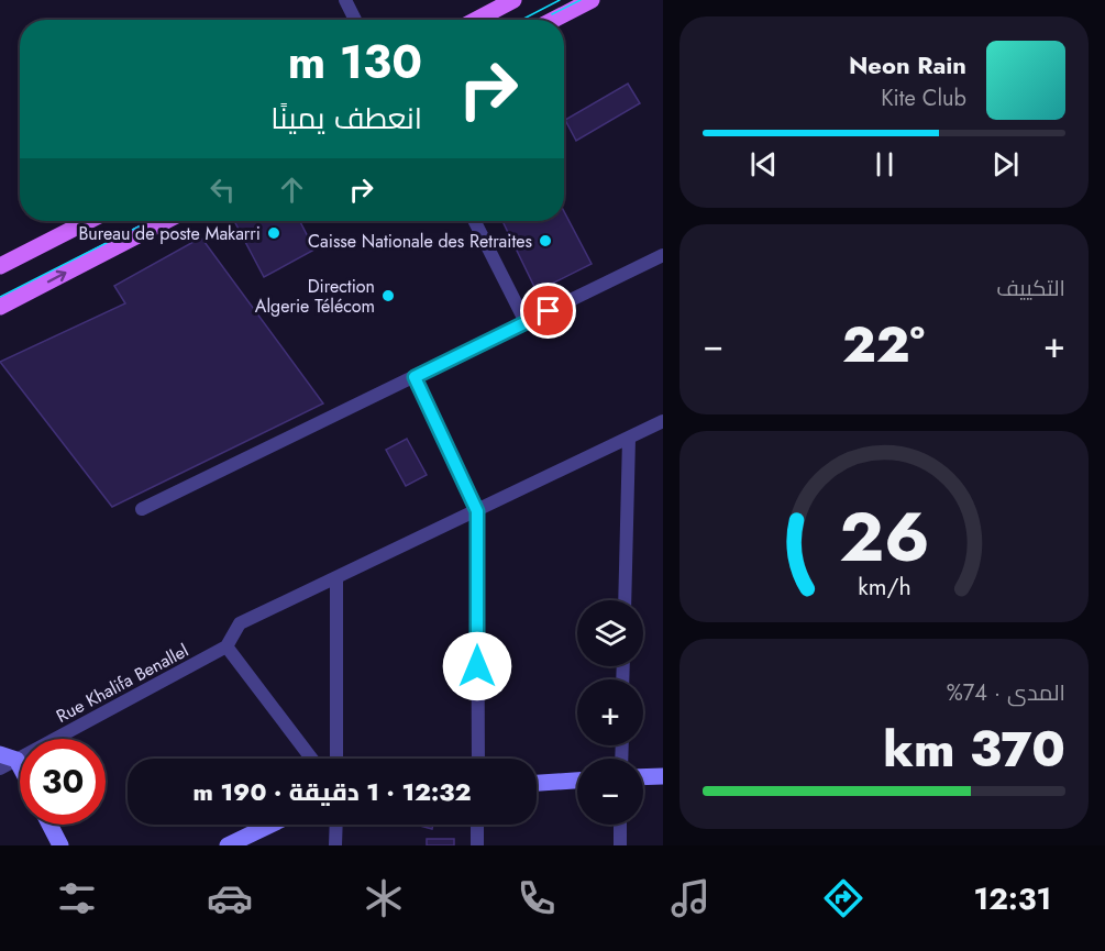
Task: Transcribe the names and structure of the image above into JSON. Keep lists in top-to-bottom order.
{
  "streets": {
    "street": ["Rue Khalifa Benallel"]
  },
  "places": ["Bureau de poste Makarri", "Caisse Nationale des Retraites", "Direction Algerie Télécom"],
  "page": {
    "turn": ["130 m", "انعطف يمينًا"],
    "song": ["Neon Rain", "Kite Club"],
    "tile": [
      "التكييف",
      ["المدى · 74%", "370 km"]
    ],
    "heat": ["−", "22°", "+"],
    "map_buttons": ["+", "−"],
    "limit": "30",
    "trip": "12:32 · 1 دقيقة · 190 m",
    "tabs": "12:31",
    "gauge": ["26", "km/h"]
  }
}
